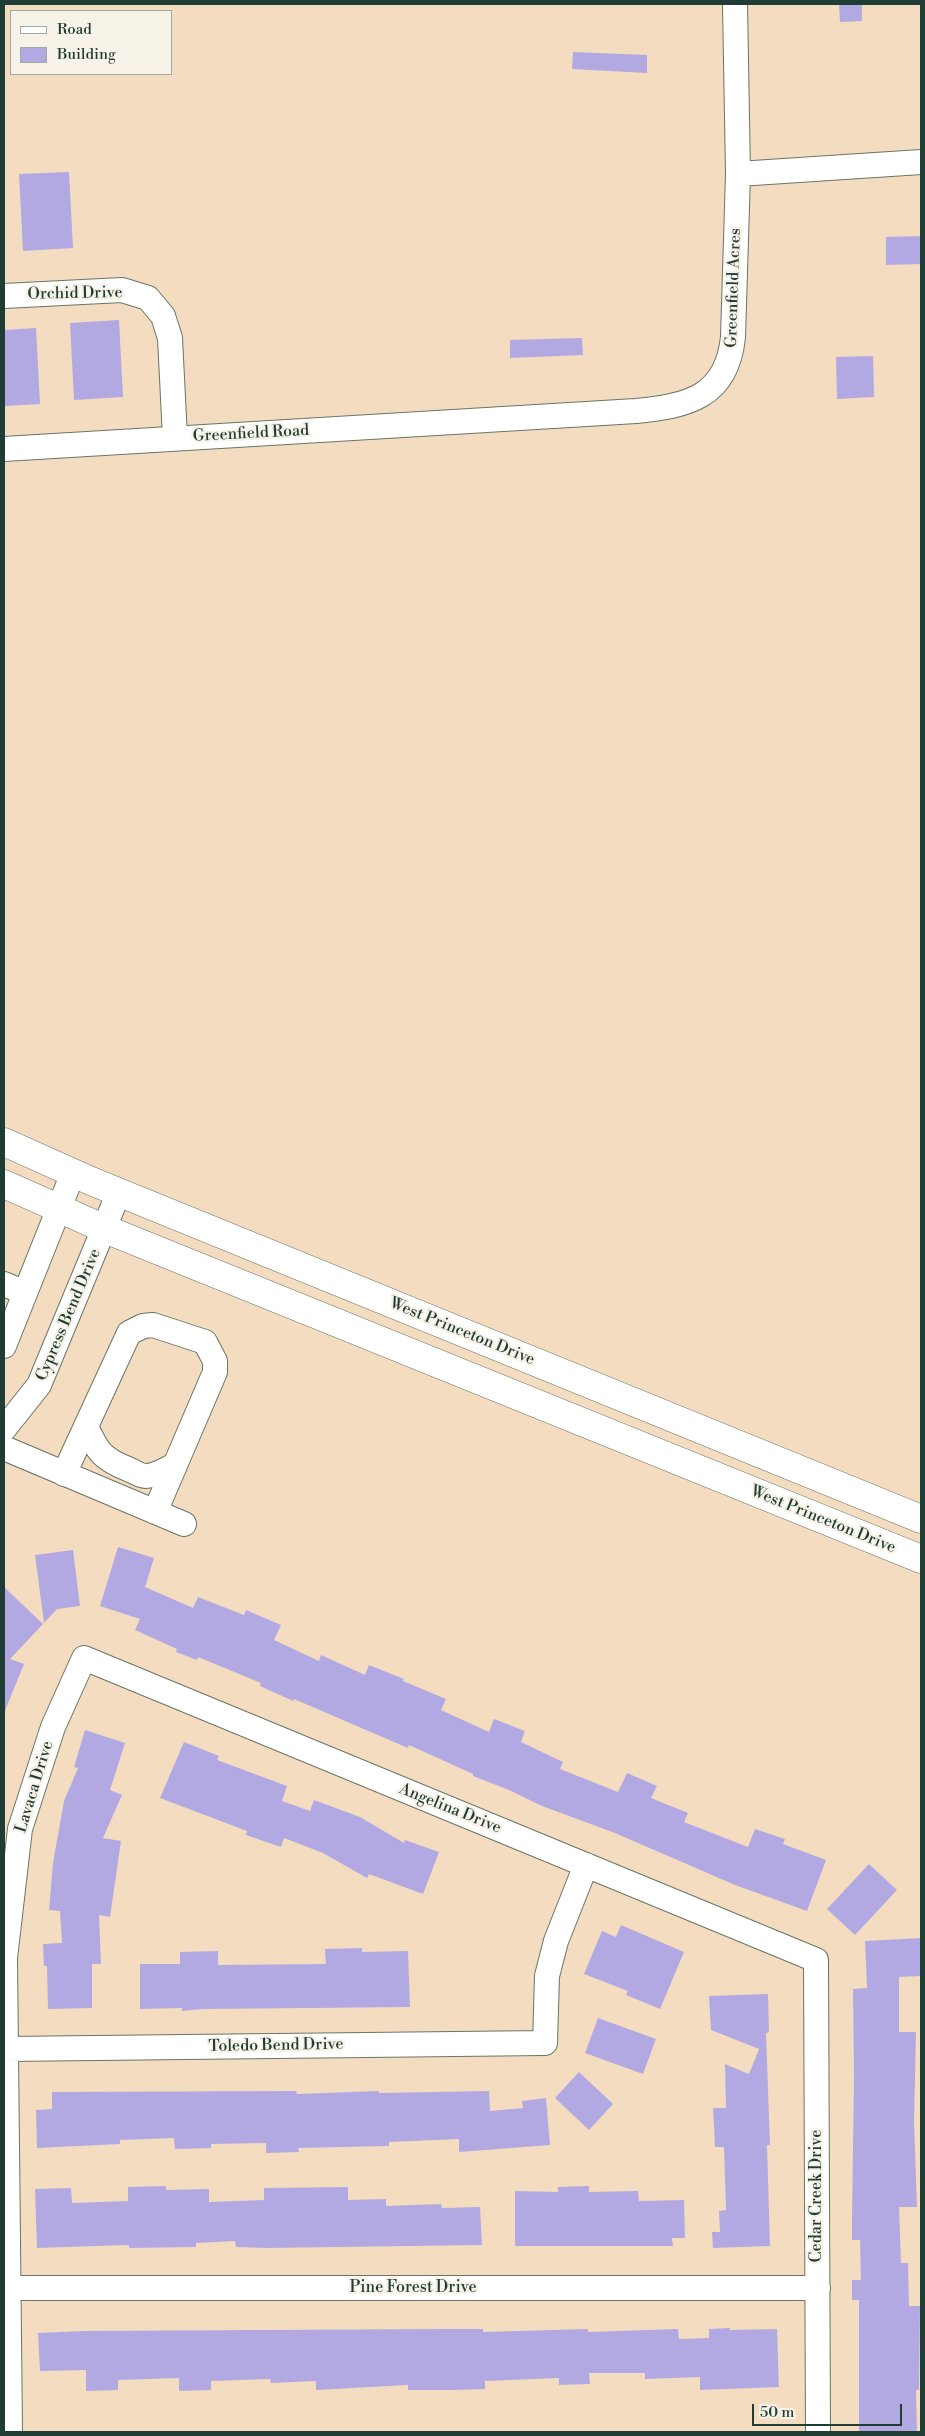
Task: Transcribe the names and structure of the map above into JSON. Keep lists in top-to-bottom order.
{
  "streets": {
    "highway": ["West Princeton Drive"],
    "street": [
      "Greenfield Acres",
      "Orchid Drive",
      "Greenfield Road",
      "Cypress Bend Drive",
      "Lavaca Drive",
      "Angelina Drive",
      "Toledo Bend Drive",
      "Cedar Creek Drive",
      "Pine Forest Drive"
    ]
  },
  "crossings": [
    ["Greenfield Acres", "Greenfield Road"],
    ["Orchid Drive", "Greenfield Road"],
    ["Cypress Bend Drive", "West Princeton Drive"],
    ["Lavaca Drive", "Angelina Drive"],
    ["Lavaca Drive", "Toledo Bend Drive"],
    ["Lavaca Drive", "Pine Forest Drive"],
    ["Angelina Drive", "Toledo Bend Drive"],
    ["Angelina Drive", "Cedar Creek Drive"],
    ["Cedar Creek Drive", "Pine Forest Drive"]
  ],
  "legend": ["Road", "Building"],
  "scale_bar": "50 m"
}
